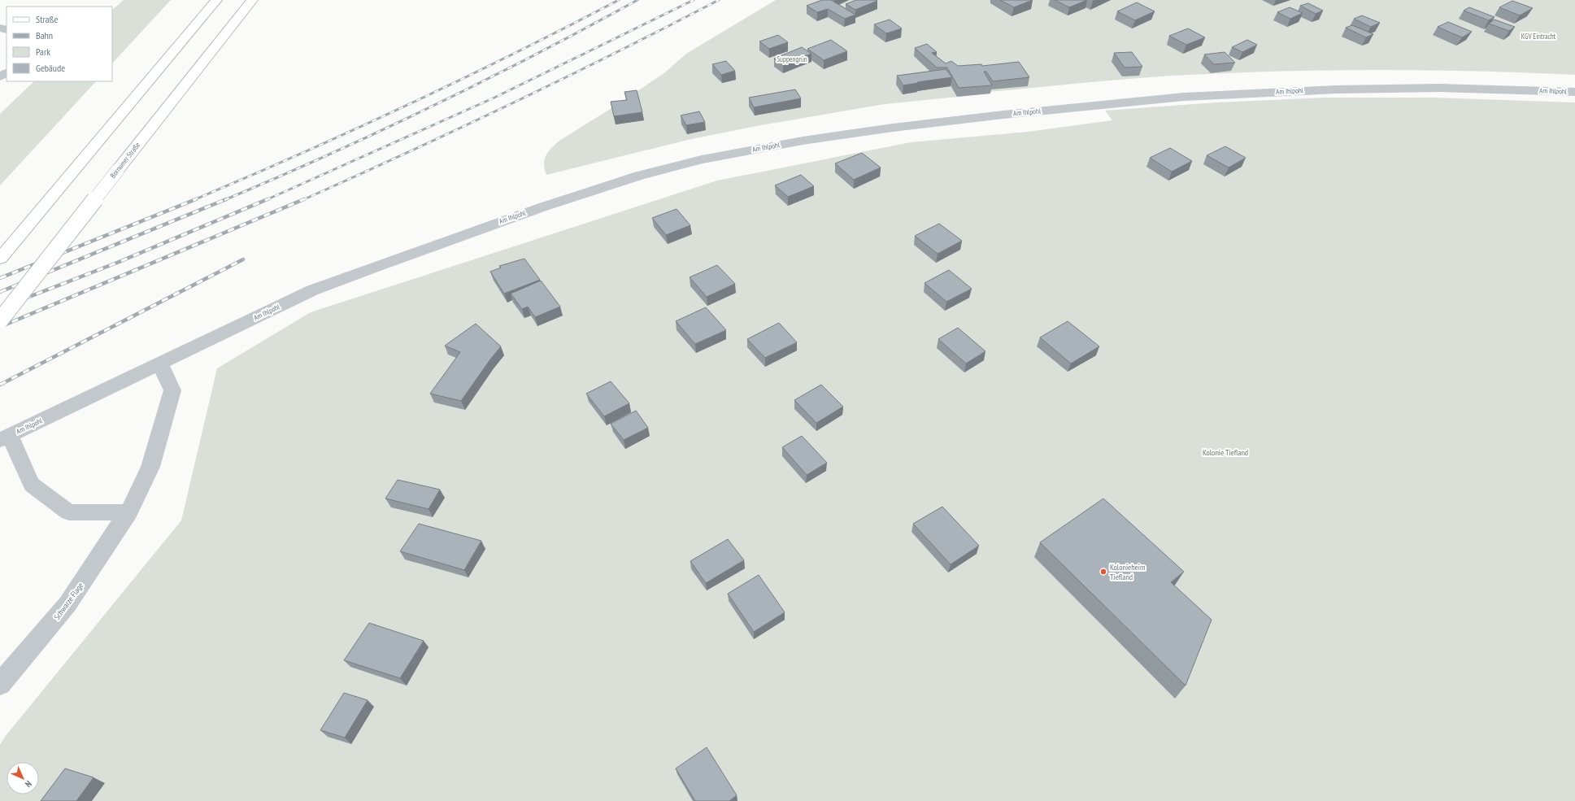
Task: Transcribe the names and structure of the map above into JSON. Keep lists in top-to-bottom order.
{
  "streets": {
    "main road": ["Bornumer Straße"],
    "lane": ["Am Ihlpohl", "Schwarze Flage"]
  },
  "crossings": [
    ["Am Ihlpohl", "Schwarze Flage"]
  ],
  "parks": ["KGV Eintracht", "Suppengrün", "Kolonie Tiefland"],
  "places": ["Kolonieheim Tiefland"],
  "legend": [
    "Straße",
    "Bahn",
    "Park",
    "Gebäude"
  ],
  "north": "bottom right"
}
